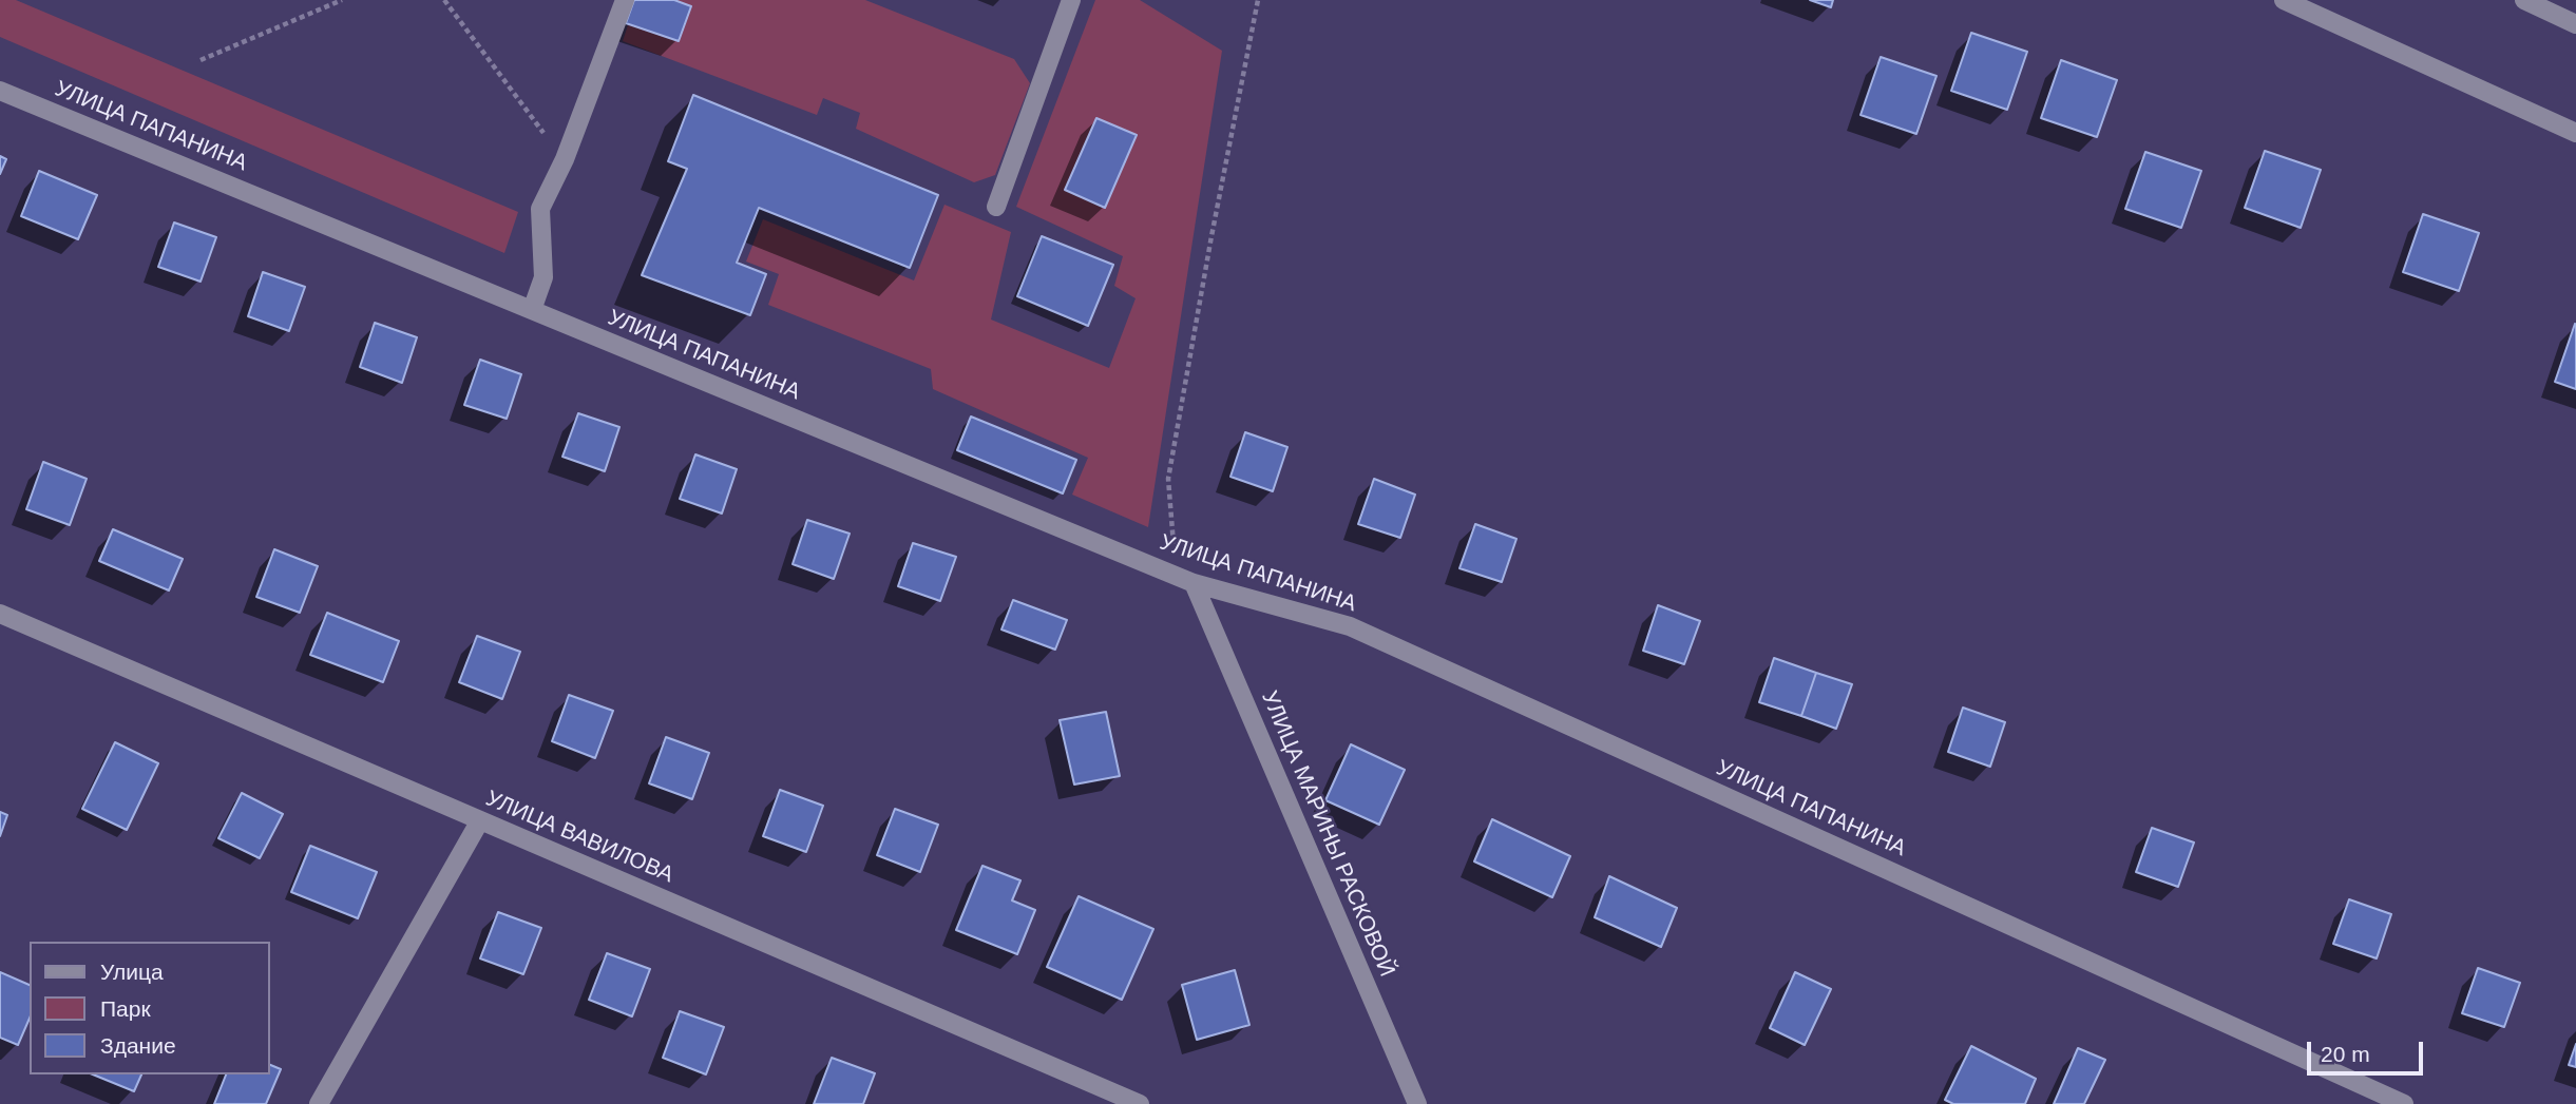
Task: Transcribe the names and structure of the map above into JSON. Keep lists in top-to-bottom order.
{
  "streets": {
    "street": ["УЛИЦА ПАПАНИНА", "УЛИЦА МАРИНЫ РАСКОВОЙ", "УЛИЦА ВАВИЛОВА"]
  },
  "crossings": [
    ["УЛИЦА ПАПАНИНА", "УЛИЦА МАРИНЫ РАСКОВОЙ"]
  ],
  "legend": ["Улица", "Парк", "Здание"],
  "scale_bar": "20 m"
}
